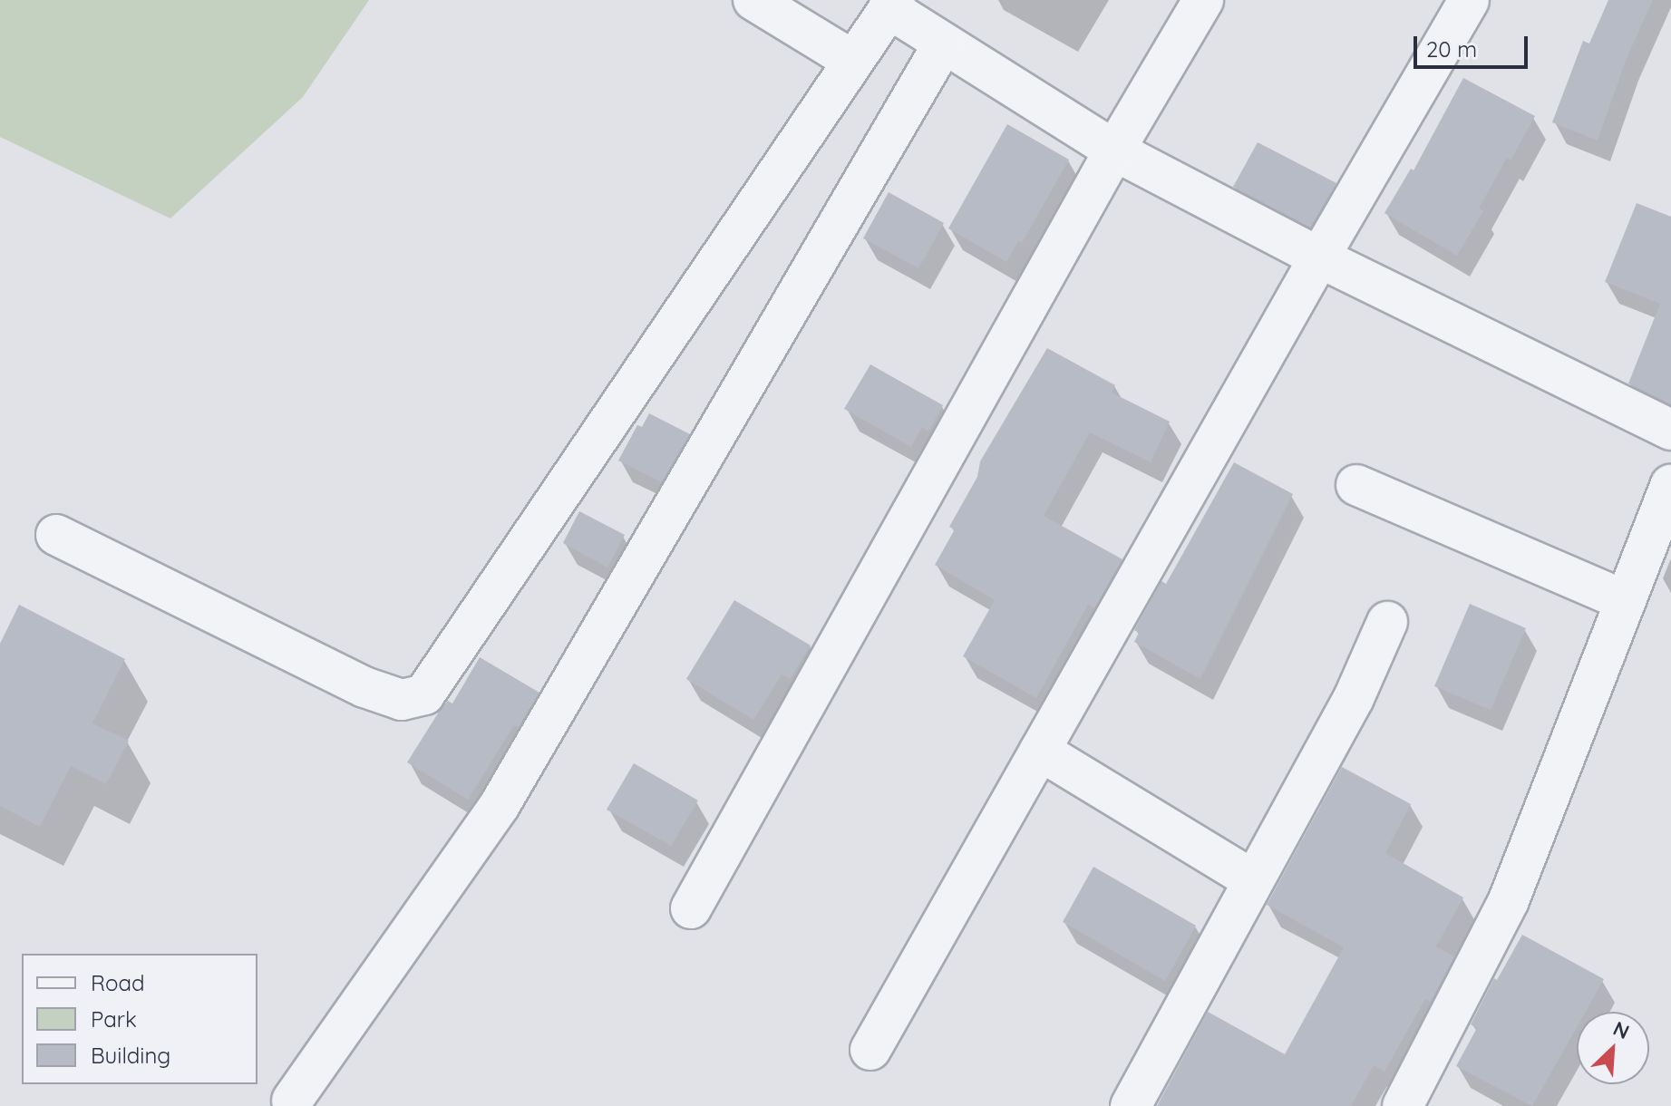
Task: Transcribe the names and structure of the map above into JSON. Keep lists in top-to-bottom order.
{
  "legend": ["Road", "Park", "Building"],
  "scale_bar": "20 m",
  "north": "top right"
}
